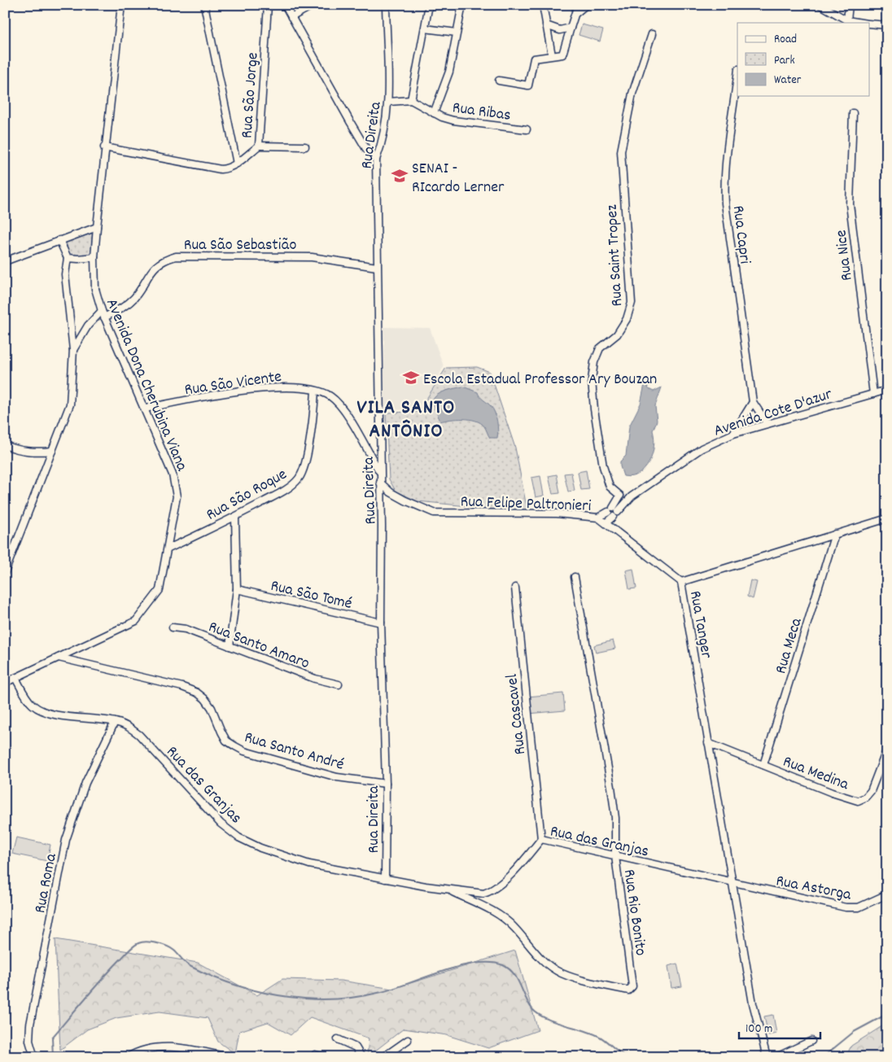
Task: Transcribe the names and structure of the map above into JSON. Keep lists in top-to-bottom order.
{
  "streets": {
    "street": [
      "Rua São Jorge",
      "Rua Ribas",
      "Rua Direita",
      "Rua Capri",
      "Rua São Sebastião",
      "Rua Saint Tropez",
      "Rua Nice",
      "Rua São Vicente",
      "Avenida Dona Cherubina Viana",
      "Avenida Cote D'azur",
      "Rua São Roque",
      "Rua Felipe Paltronieri",
      "Rua São Tomé",
      "Rua Tanger",
      "Rua Santo Amaro",
      "Rua Meca",
      "Rua Cascavel",
      "Rua Santo André",
      "Rua Medina",
      "Rua das Granjas",
      "Rua Roma",
      "Rua Astorga",
      "Rua Rio Bonito"
    ]
  },
  "crossings": [
    ["Rua São Jorge", "Avenida Dona Cherubina Viana"],
    ["Rua Direita", "Rua São Sebastião"],
    ["Rua Direita", "Rua São Vicente"],
    ["Rua Direita", "Rua Felipe Paltronieri"],
    ["Rua Direita", "Rua São Tomé"],
    ["Rua Direita", "Rua Santo André"],
    ["Rua Direita", "Rua das Granjas"],
    ["Rua São Sebastião", "Avenida Dona Cherubina Viana"],
    ["Rua Saint Tropez", "Avenida Cote D'azur"],
    ["Rua Nice", "Avenida Cote D'azur"],
    ["Rua São Vicente", "Avenida Dona Cherubina Viana"],
    ["Rua São Vicente", "Rua São Roque"],
    ["Avenida Dona Cherubina Viana", "Rua São Roque"],
    ["Avenida Dona Cherubina Viana", "Rua Santo André"],
    ["Avenida Dona Cherubina Viana", "Rua das Granjas"],
    ["Rua Felipe Paltronieri", "Rua Tanger"],
    ["Rua Tanger", "Rua Meca"],
    ["Rua Tanger", "Rua Medina"],
    ["Rua Tanger", "Rua das Granjas"],
    ["Rua Tanger", "Rua Astorga"],
    ["Rua Meca", "Rua Medina"],
    ["Rua Cascavel", "Rua das Granjas"],
    ["Rua das Granjas", "Rua Roma"],
    ["Rua das Granjas", "Rua Astorga"],
    ["Rua das Granjas", "Rua Rio Bonito"]
  ],
  "districts": ["VILA SANTO ANTÔNIO"],
  "places": {
    "school or university": ["SENAI - RIcardo Lerner", "Escola Estadual Professor Ary Bouzan"]
  },
  "legend": ["Road", "Park", "Water"],
  "scale_bar": "100 m"
}
